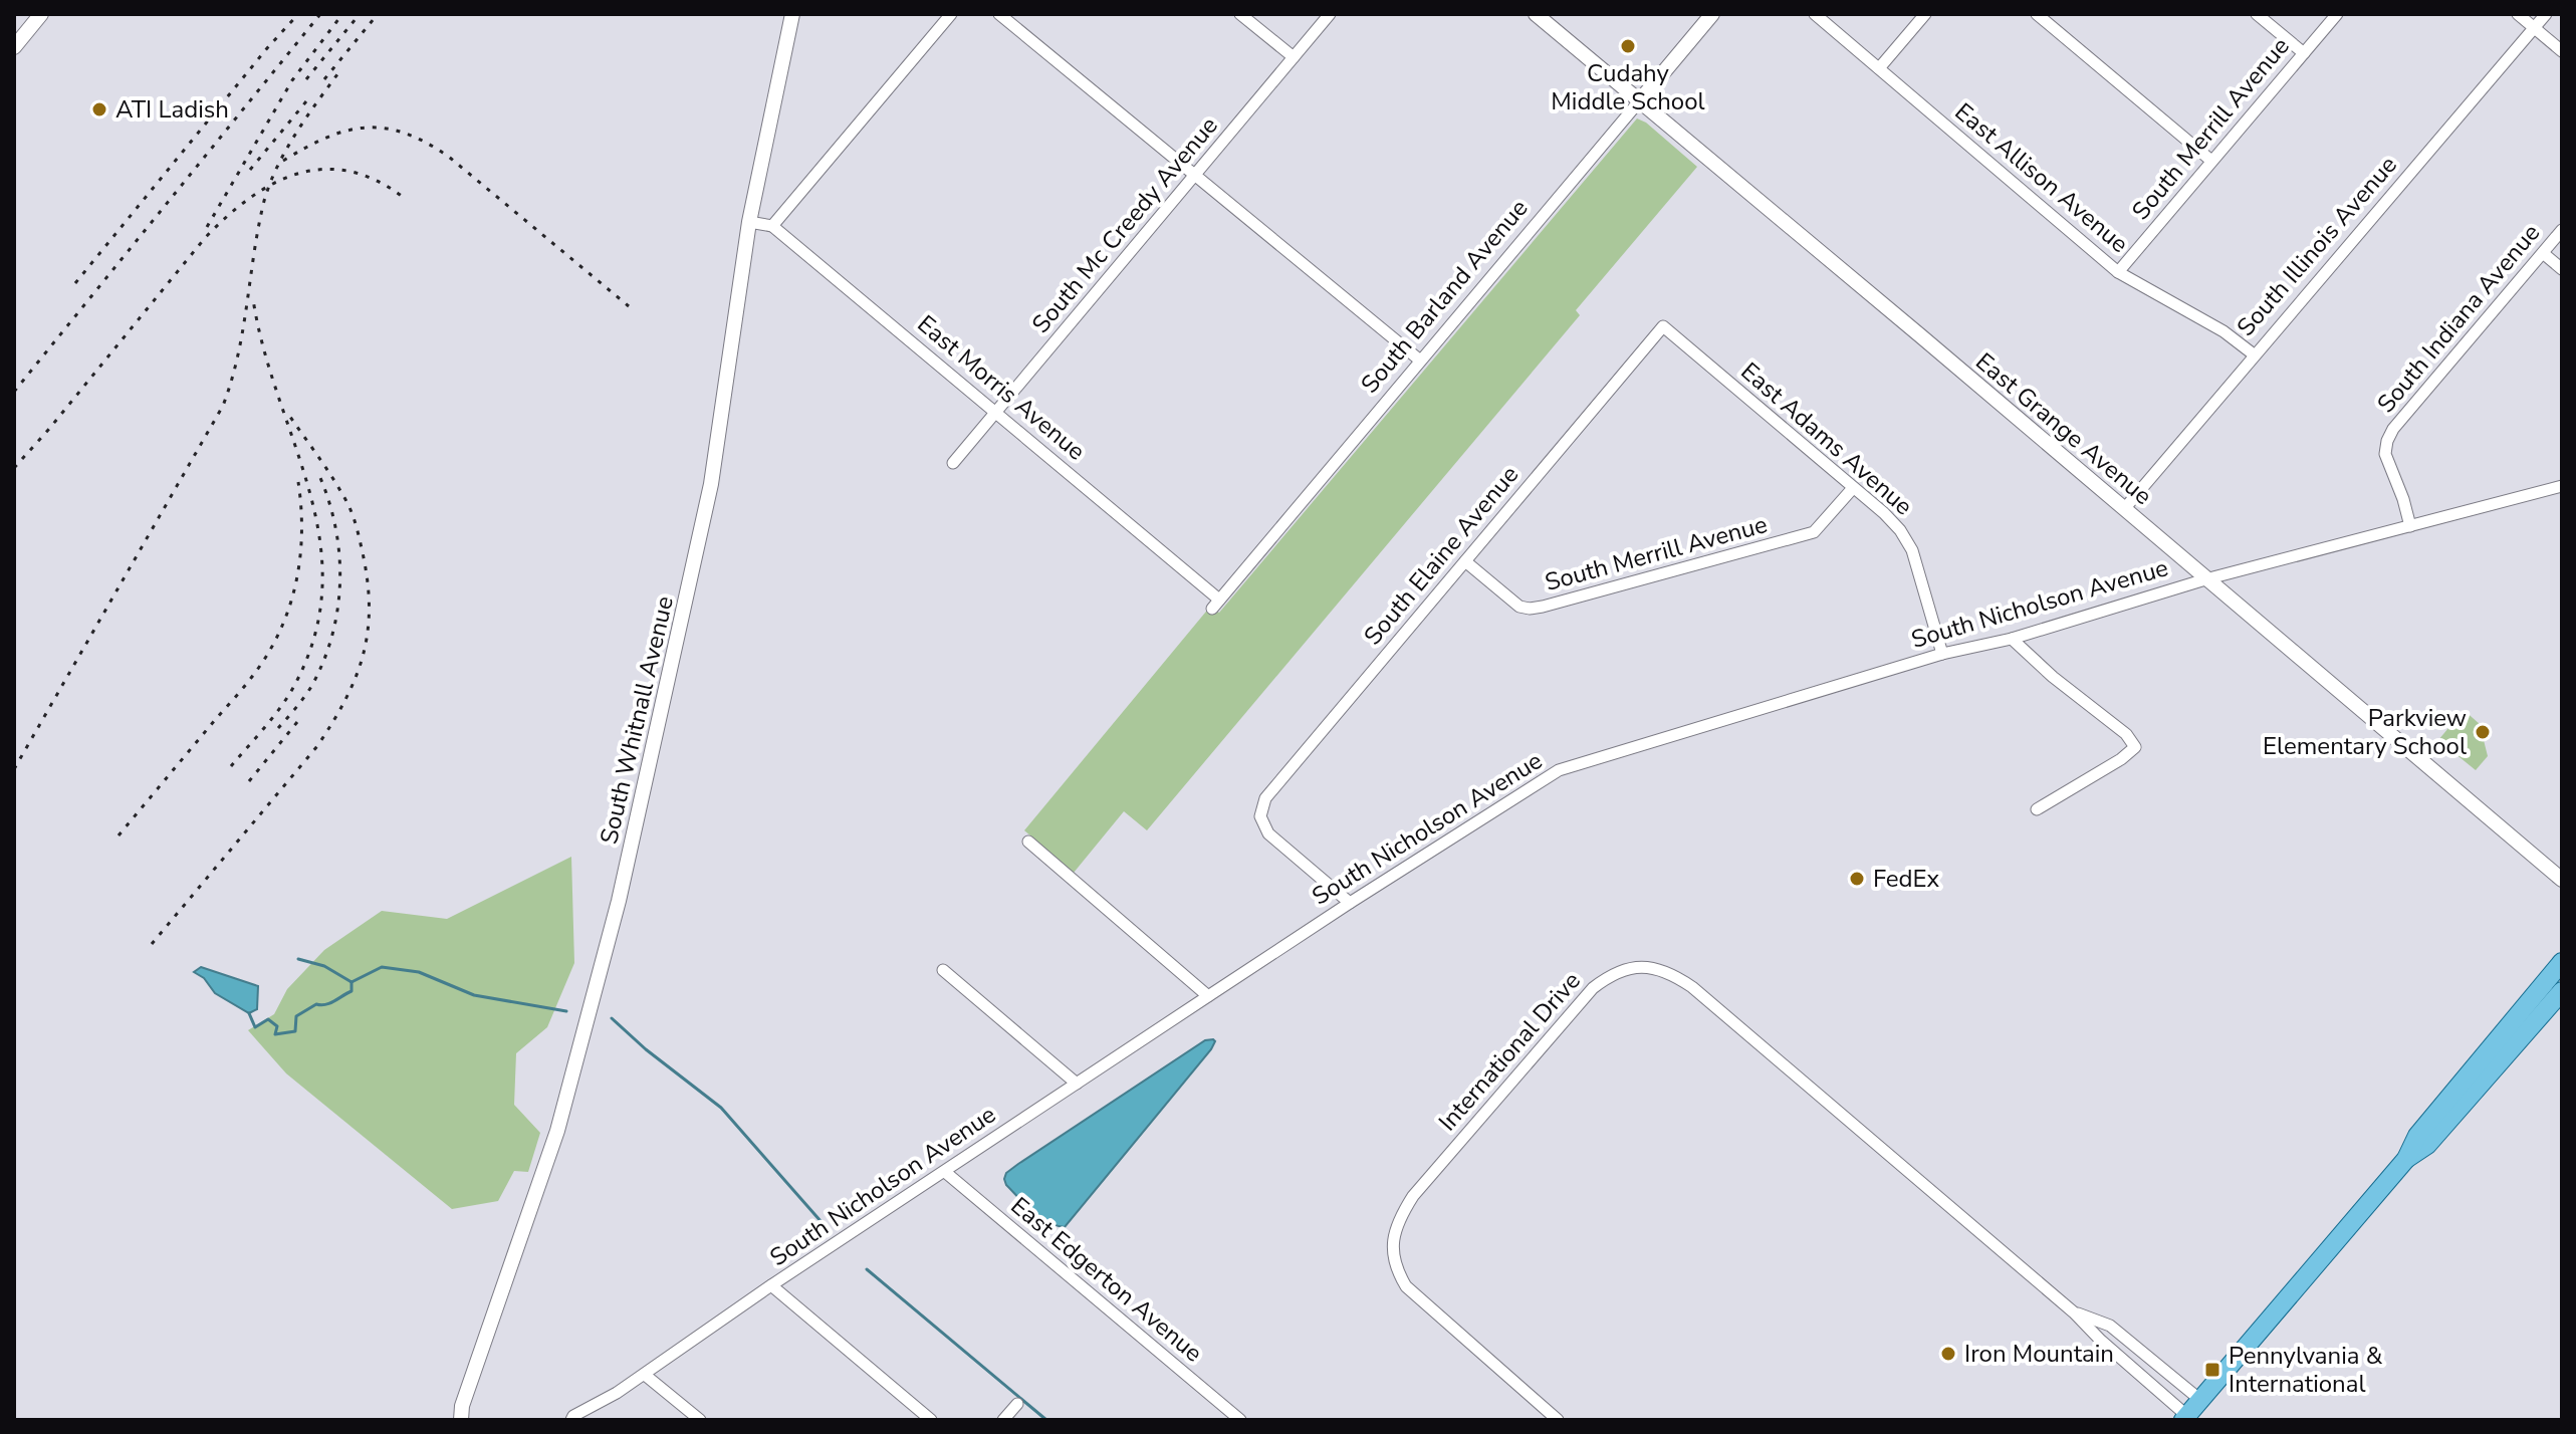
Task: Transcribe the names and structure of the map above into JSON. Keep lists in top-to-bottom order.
{
  "streets": {
    "street": [
      "South Merrill Avenue",
      "East Allison Avenue",
      "South Mc Creedy Avenue",
      "South Illinois Avenue",
      "South Barland Avenue",
      "South Indiana Avenue",
      "East Morris Avenue",
      "East Grange Avenue",
      "East Adams Avenue",
      "South Elaine Avenue",
      "South Nicholson Avenue",
      "South Whitnall Avenue",
      "International Drive",
      "East Edgerton Avenue"
    ]
  },
  "crossings": [
    ["South Merrill Avenue", "East Allison Avenue"],
    ["South Merrill Avenue", "East Adams Avenue"],
    ["South Merrill Avenue", "South Elaine Avenue"],
    ["East Allison Avenue", "South Illinois Avenue"],
    ["South Mc Creedy Avenue", "East Morris Avenue"],
    ["South Illinois Avenue", "East Grange Avenue"],
    ["South Barland Avenue", "East Morris Avenue"],
    ["South Barland Avenue", "East Grange Avenue"],
    ["South Indiana Avenue", "South Nicholson Avenue"],
    ["East Morris Avenue", "South Whitnall Avenue"],
    ["East Grange Avenue", "South Nicholson Avenue"],
    ["East Adams Avenue", "South Elaine Avenue"],
    ["East Adams Avenue", "South Nicholson Avenue"],
    ["South Elaine Avenue", "South Nicholson Avenue"],
    ["South Nicholson Avenue", "East Edgerton Avenue"]
  ],
  "places": {
    "other": [
      "Cudahy Middle School",
      "ATI Ladish",
      "Parkview Elementary School",
      "FedEx",
      "Iron Mountain"
    ],
    "transit": ["Pennylvania & International"]
  }
}
